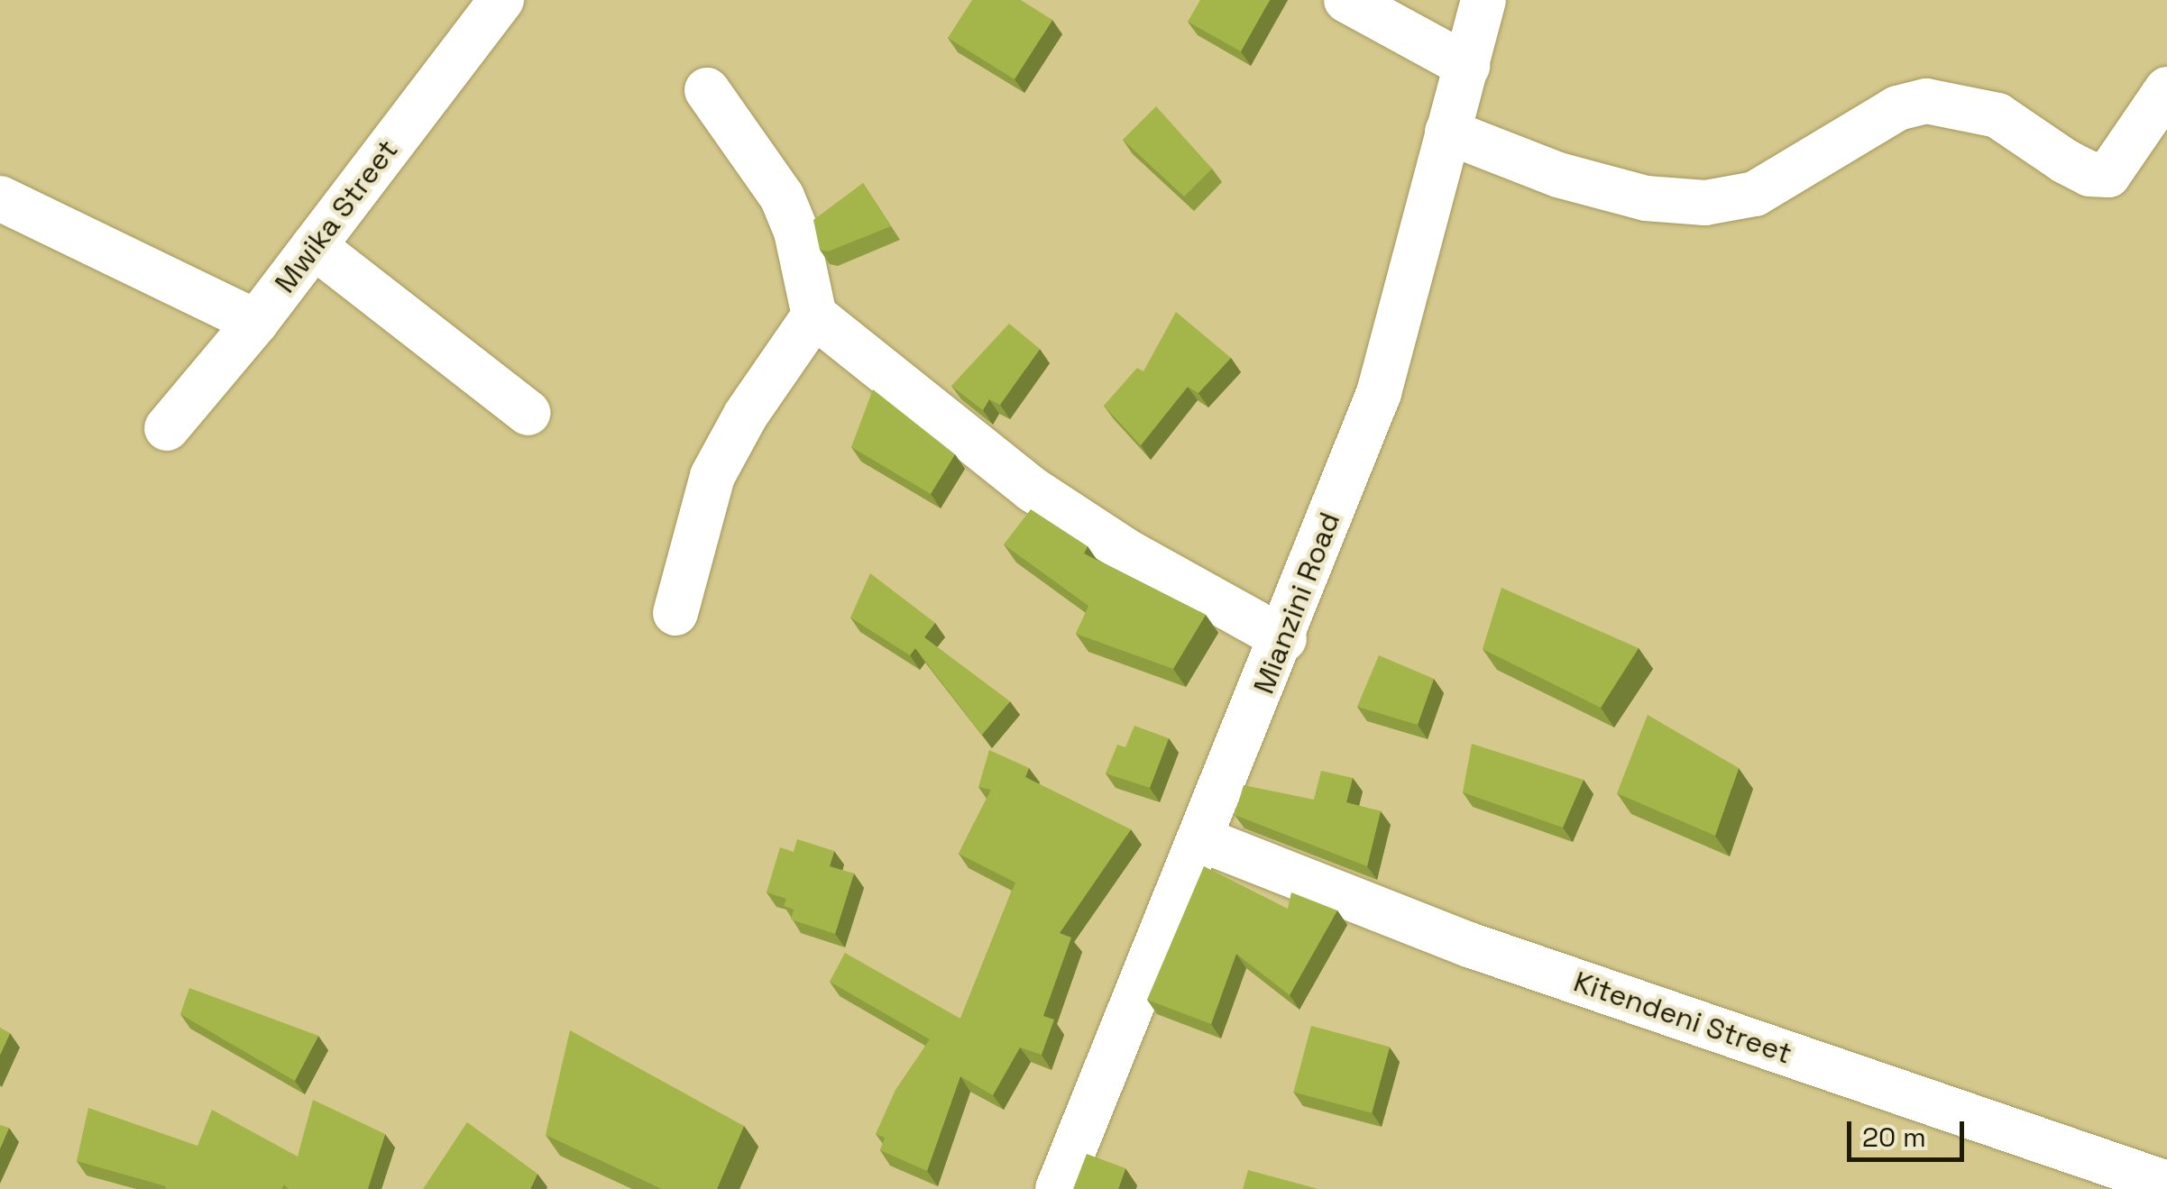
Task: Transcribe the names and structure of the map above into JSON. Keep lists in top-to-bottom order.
{
  "streets": {
    "street": ["Mwika Street", "Mianzini Road", "Kitendeni Street"]
  },
  "crossings": [
    ["Mianzini Road", "Kitendeni Street"]
  ],
  "scale_bar": "20 m"
}
